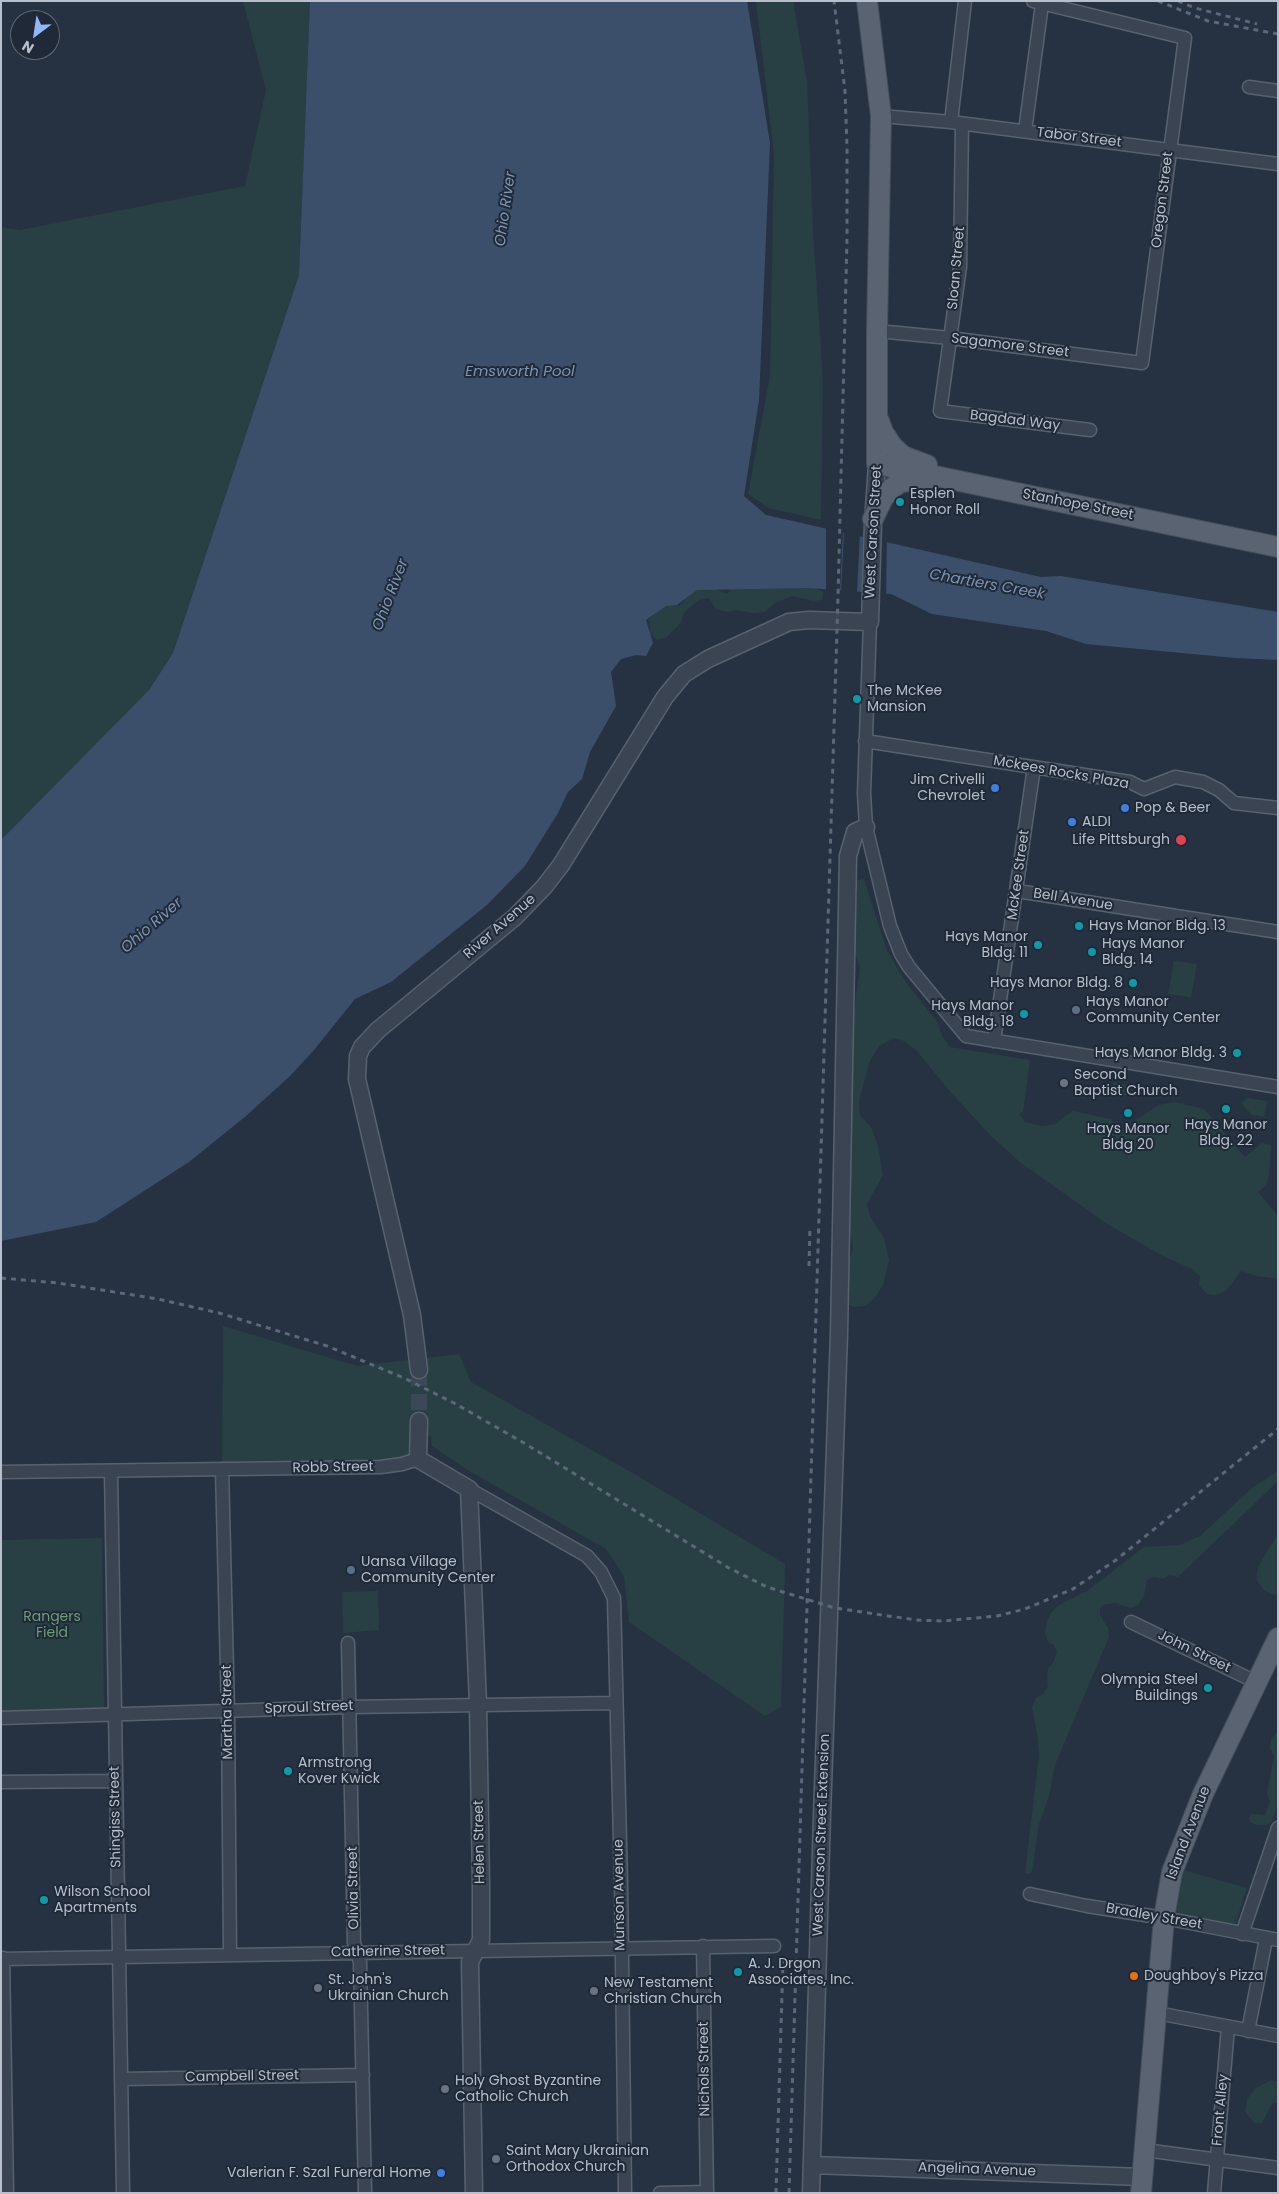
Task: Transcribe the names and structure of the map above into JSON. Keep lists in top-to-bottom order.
{
  "streets": {
    "main road": ["Stanhope Street", "West Carson Street", "Island Avenue"],
    "street": [
      "Tabor Street",
      "Oregon Street",
      "Sloan Street",
      "Sagamore Street",
      "Bagdad Way",
      "Mckees Rocks Plaza",
      "McKee Street",
      "Bell Avenue",
      "River Avenue",
      "Robb Street",
      "John Street",
      "Sproul Street",
      "Martha Street",
      "Shingiss Street",
      "West Carson Street Extension",
      "Helen Street",
      "Olivia Street",
      "Munson Avenue",
      "Bradley Street",
      "Catherine Street",
      "Nichols Street",
      "Campbell Street",
      "Front Alley",
      "Angelina Avenue"
    ]
  },
  "crossings": [
    ["Tabor Street", "Oregon Street"],
    ["Tabor Street", "Sloan Street"],
    ["Tabor Street", "West Carson Street"],
    ["Oregon Street", "Sagamore Street"],
    ["Sloan Street", "Sagamore Street"],
    ["Sloan Street", "Bagdad Way"],
    ["Sagamore Street", "West Carson Street"],
    ["Stanhope Street", "West Carson Street"],
    ["West Carson Street", "Mckees Rocks Plaza"],
    ["West Carson Street", "McKee Street"],
    ["West Carson Street", "River Avenue"],
    ["West Carson Street", "West Carson Street Extension"],
    ["Mckees Rocks Plaza", "McKee Street"],
    ["McKee Street", "Bell Avenue"],
    ["Robb Street", "Martha Street"],
    ["Robb Street", "Shingiss Street"],
    ["John Street", "Island Avenue"],
    ["Sproul Street", "Martha Street"],
    ["Sproul Street", "Shingiss Street"],
    ["Sproul Street", "Helen Street"],
    ["Sproul Street", "Olivia Street"],
    ["Sproul Street", "Munson Avenue"],
    ["Martha Street", "Catherine Street"],
    ["Shingiss Street", "Catherine Street"],
    ["Shingiss Street", "Campbell Street"],
    ["Island Avenue", "Bradley Street"],
    ["Island Avenue", "Angelina Avenue"],
    ["West Carson Street Extension", "Angelina Avenue"],
    ["Helen Street", "Munson Avenue"],
    ["Helen Street", "Catherine Street"],
    ["Olivia Street", "Catherine Street"],
    ["Olivia Street", "Campbell Street"],
    ["Munson Avenue", "Catherine Street"],
    ["Catherine Street", "Nichols Street"]
  ],
  "water": ["Ohio River", "Emsworth Pool", "Chartiers Creek"],
  "parks": ["Rangers Field"],
  "places": [
    "Esplen Honor Roll",
    "The McKee Mansion",
    "Jim Crivelli Chevrolet",
    "Pop & Beer",
    "ALDI",
    "Life Pittsburgh",
    "Hays Manor Bldg. 13",
    "Hays Manor Bldg. 11",
    "Hays Manor Bldg. 14",
    "Hays Manor Bldg. 8",
    "Hays Manor Community Center",
    "Hays Manor Bldg. 18",
    "Hays Manor Bldg. 3",
    "Second Baptist Church",
    "Hays Manor Bldg. 22",
    "Hays Manor Bldg 20",
    "Uansa Village Community Center",
    "Olympia Steel Buildings",
    "Armstrong Kover Kwick",
    "Wilson School Apartments",
    "A. J. Drgon Associates, Inc.",
    "Doughboy's Pizza",
    "St. John's Ukrainian Church",
    "New Testament Christian Church",
    "Holy Ghost Byzantine Catholic Church",
    "Saint Mary Ukrainian Orthodox Church",
    "Valerian F. Szal Funeral Home"
  ],
  "north": "bottom left"
}
